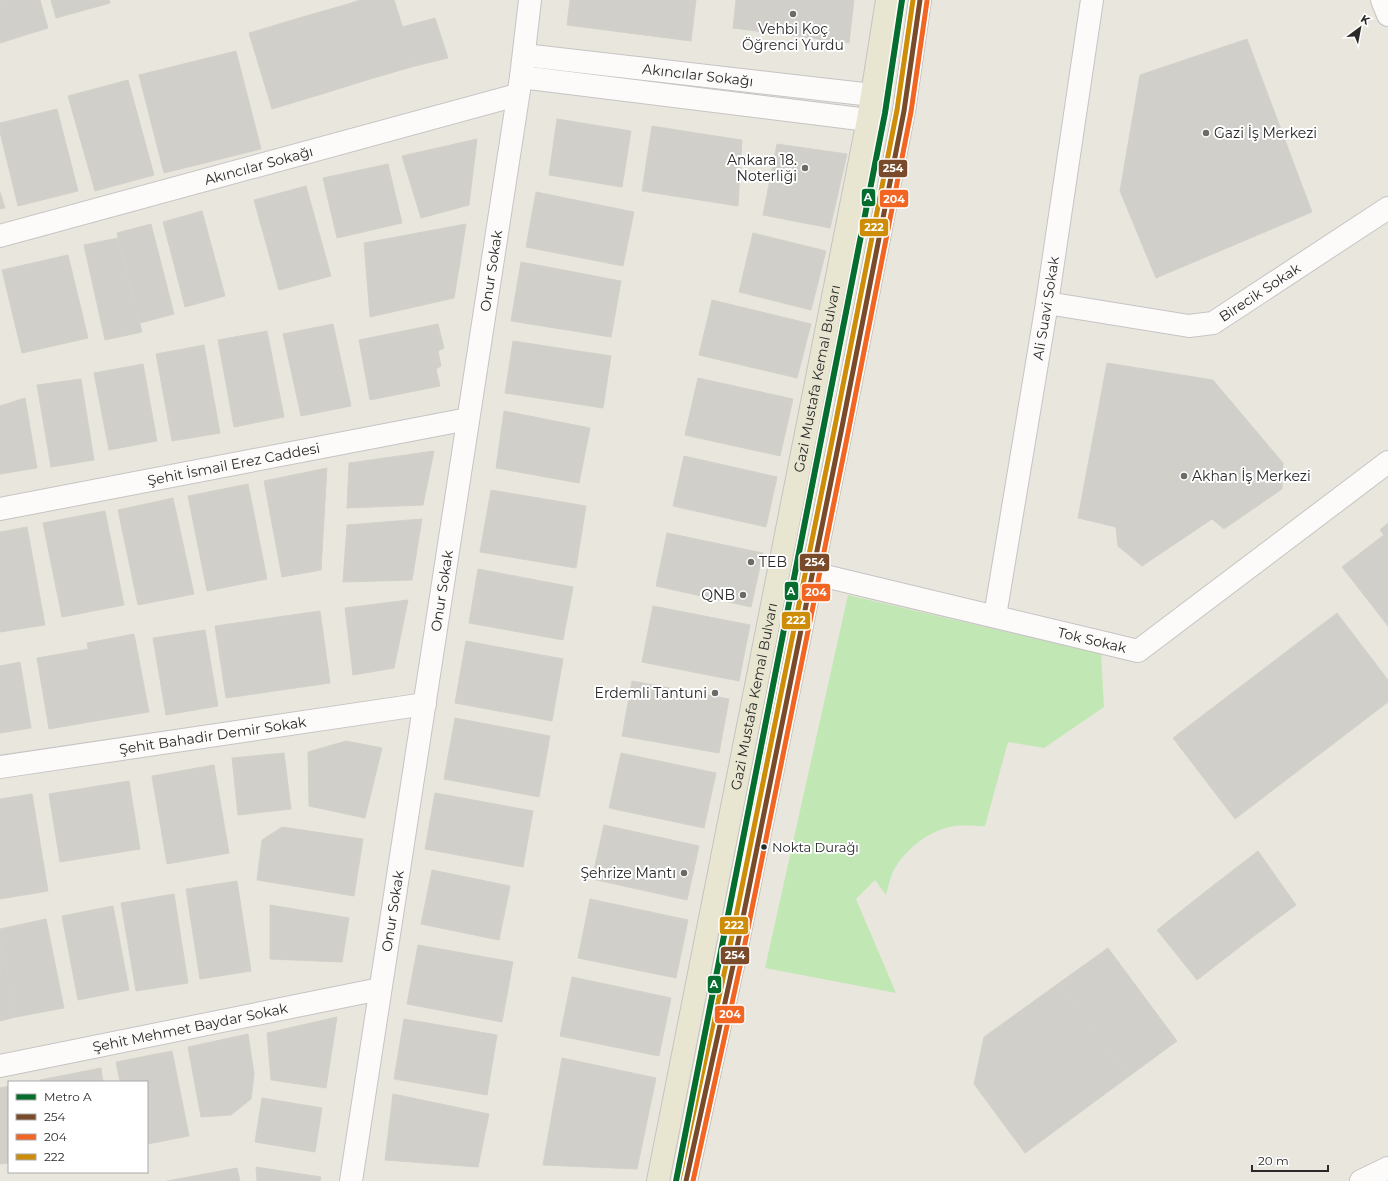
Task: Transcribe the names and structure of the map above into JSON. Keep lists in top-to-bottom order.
{
  "streets": {
    "main road": ["Gazi Mustafa Kemal Bulvarı"],
    "street": [
      "Akıncılar Sokağı",
      "Onur Sokak",
      "Birecik Sokak",
      "Ali Suavi Sokak",
      "Şehit İsmail Erez Caddesi",
      "Tok Sokak",
      "Şehit Bahadir Demir Sokak",
      "Şehit Mehmet Baydar Sokak"
    ]
  },
  "crossings": [
    ["Akıncılar Sokağı", "Onur Sokak"],
    ["Akıncılar Sokağı", "Gazi Mustafa Kemal Bulvarı"],
    ["Onur Sokak", "Şehit İsmail Erez Caddesi"],
    ["Onur Sokak", "Şehit Bahadir Demir Sokak"],
    ["Onur Sokak", "Şehit Mehmet Baydar Sokak"],
    ["Birecik Sokak", "Ali Suavi Sokak"],
    ["Ali Suavi Sokak", "Tok Sokak"]
  ],
  "places": [
    "Vehbi Koç Öğrenci Yurdu",
    "Gazi İş Merkezi",
    "Ankara 18. Noterliği",
    "Akhan İş Merkezi",
    "TEB",
    "QNB",
    "Erdemli Tantuni",
    "Nokta Durağı",
    "Şehrize Mantı"
  ],
  "lines": [
    "metro line A",
    "transit line 254",
    "transit line 222",
    "transit line 204"
  ],
  "legend": [
    "Metro A",
    "254",
    "204",
    "222"
  ],
  "scale_bar": "20 m",
  "north": "top right"
}
